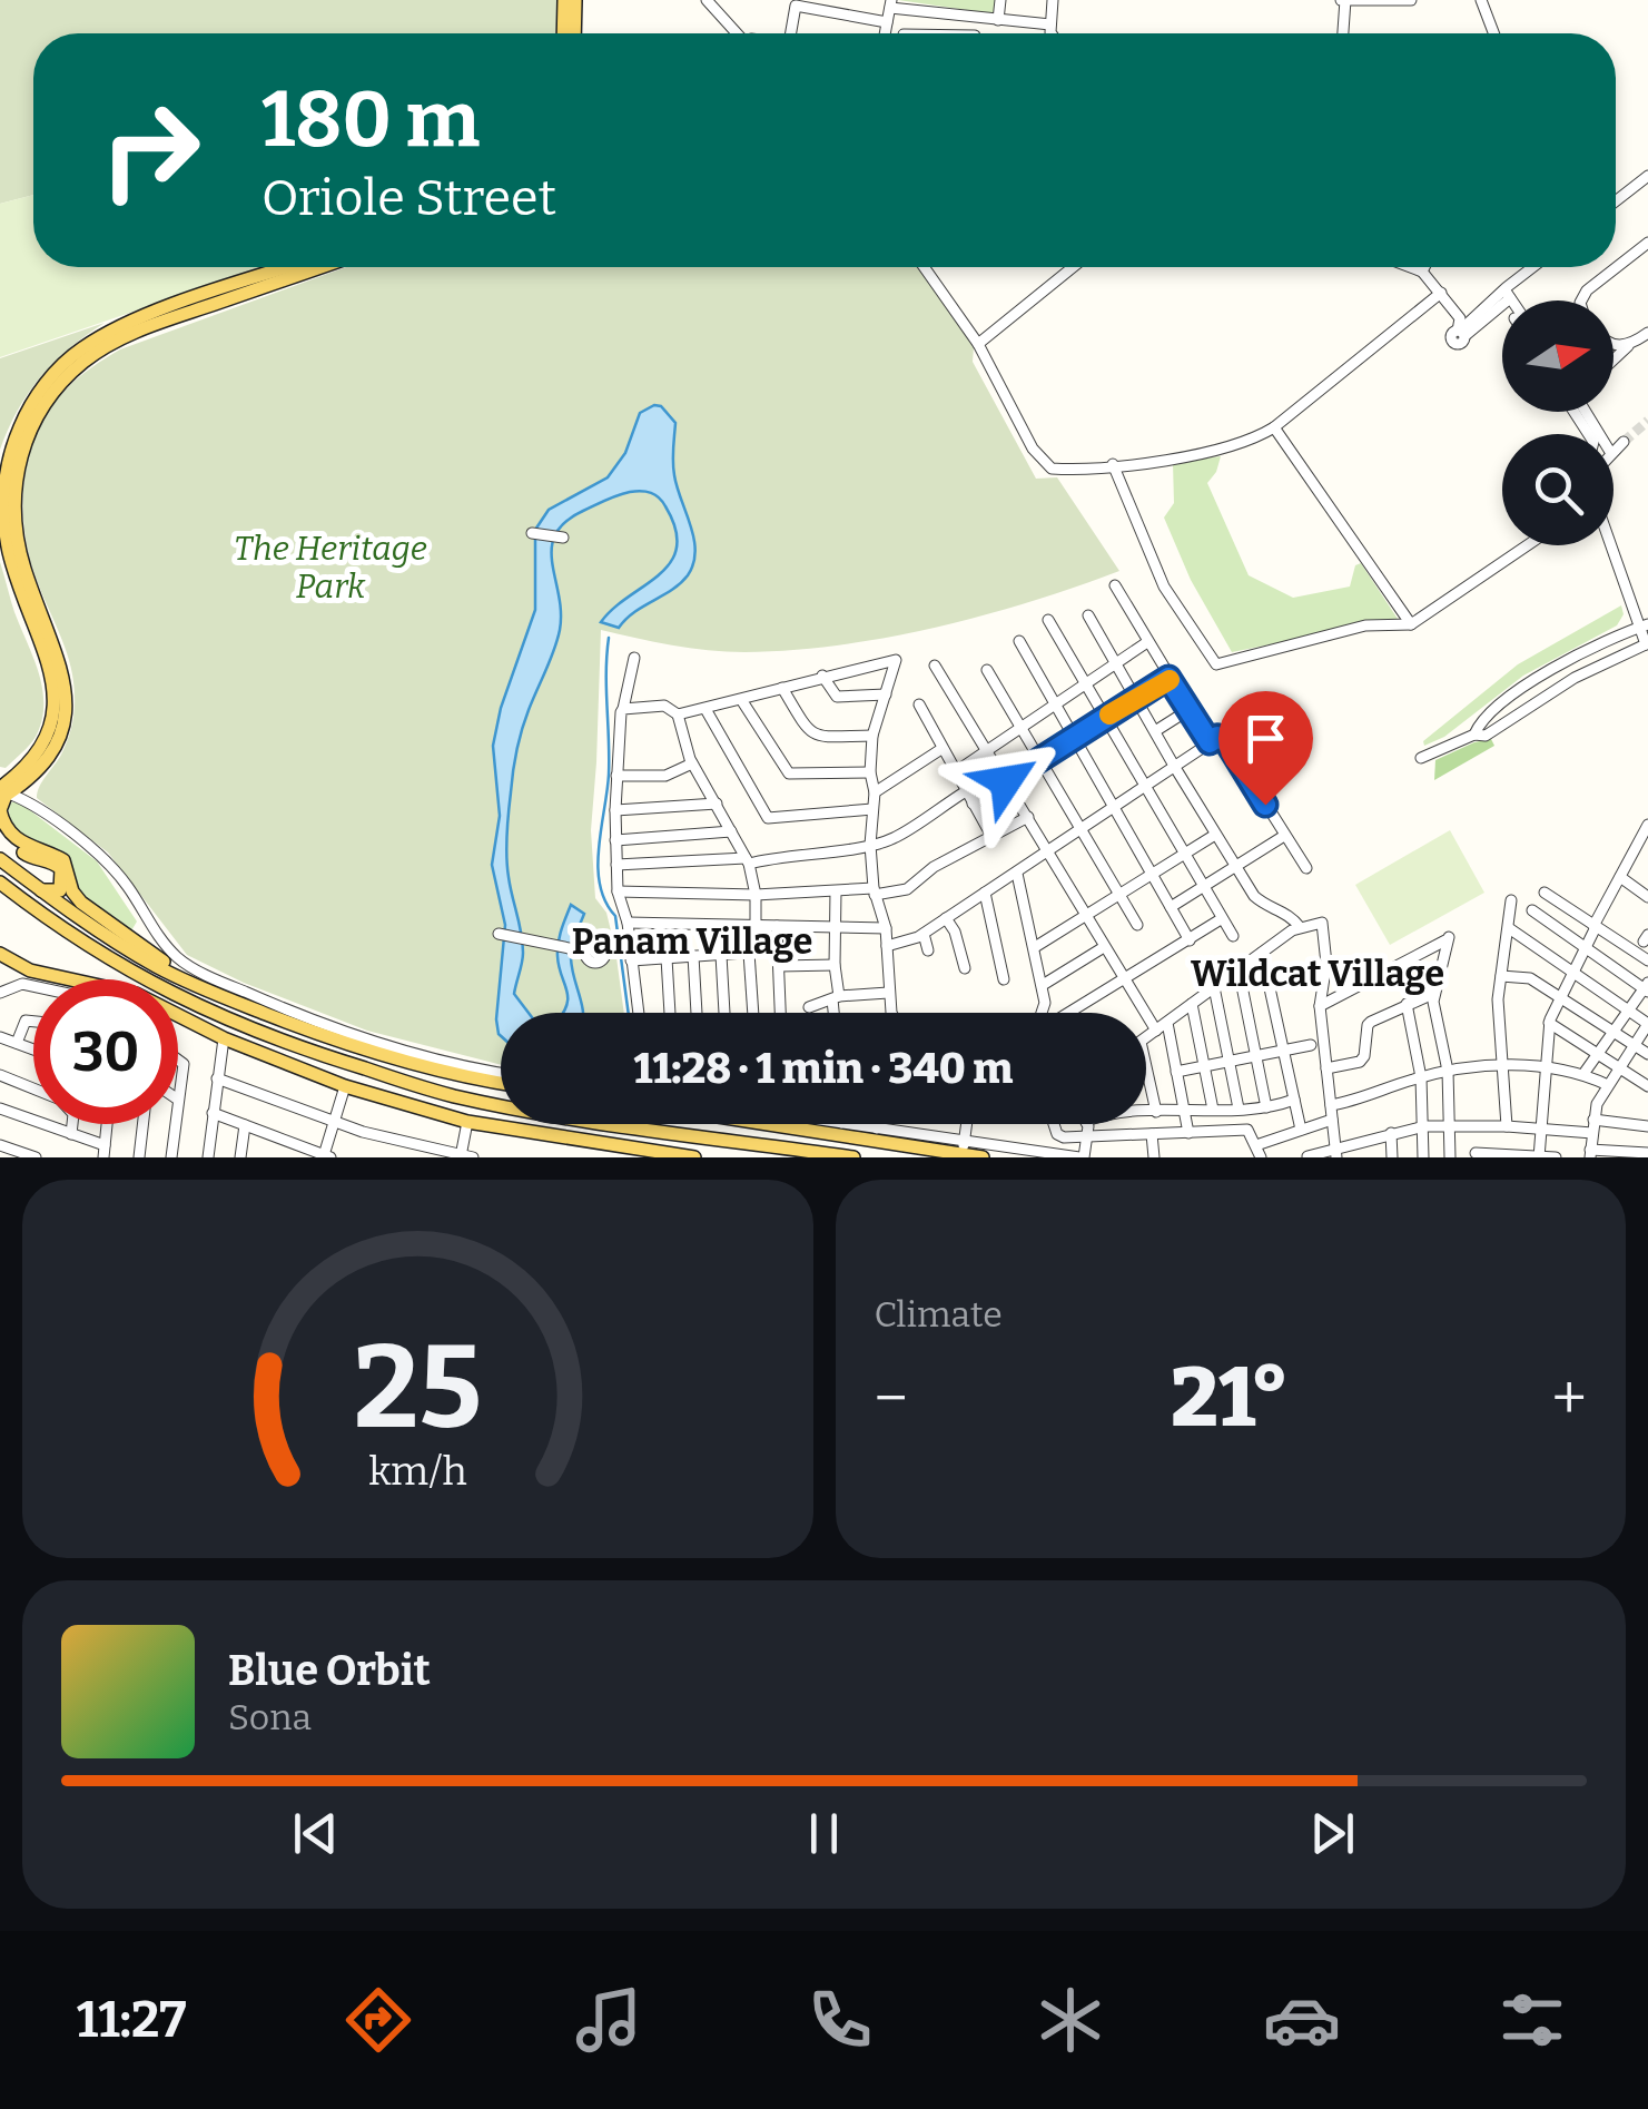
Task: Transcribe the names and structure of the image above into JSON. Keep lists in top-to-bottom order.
{
  "districts": ["Panam Village", "Wildcat Village"],
  "parks": ["The Heritage Park"],
  "north": "right",
  "page": {
    "turn": ["180 m", "Oriole Street"],
    "limit": "30",
    "trip": "11:28 · 1 min · 340 m",
    "tile": "Climate",
    "heat": ["−", "21°", "+"],
    "song": ["Blue Orbit", "Sona"],
    "tabs": "11:27",
    "gauge": ["25", "km/h"]
  }
}
